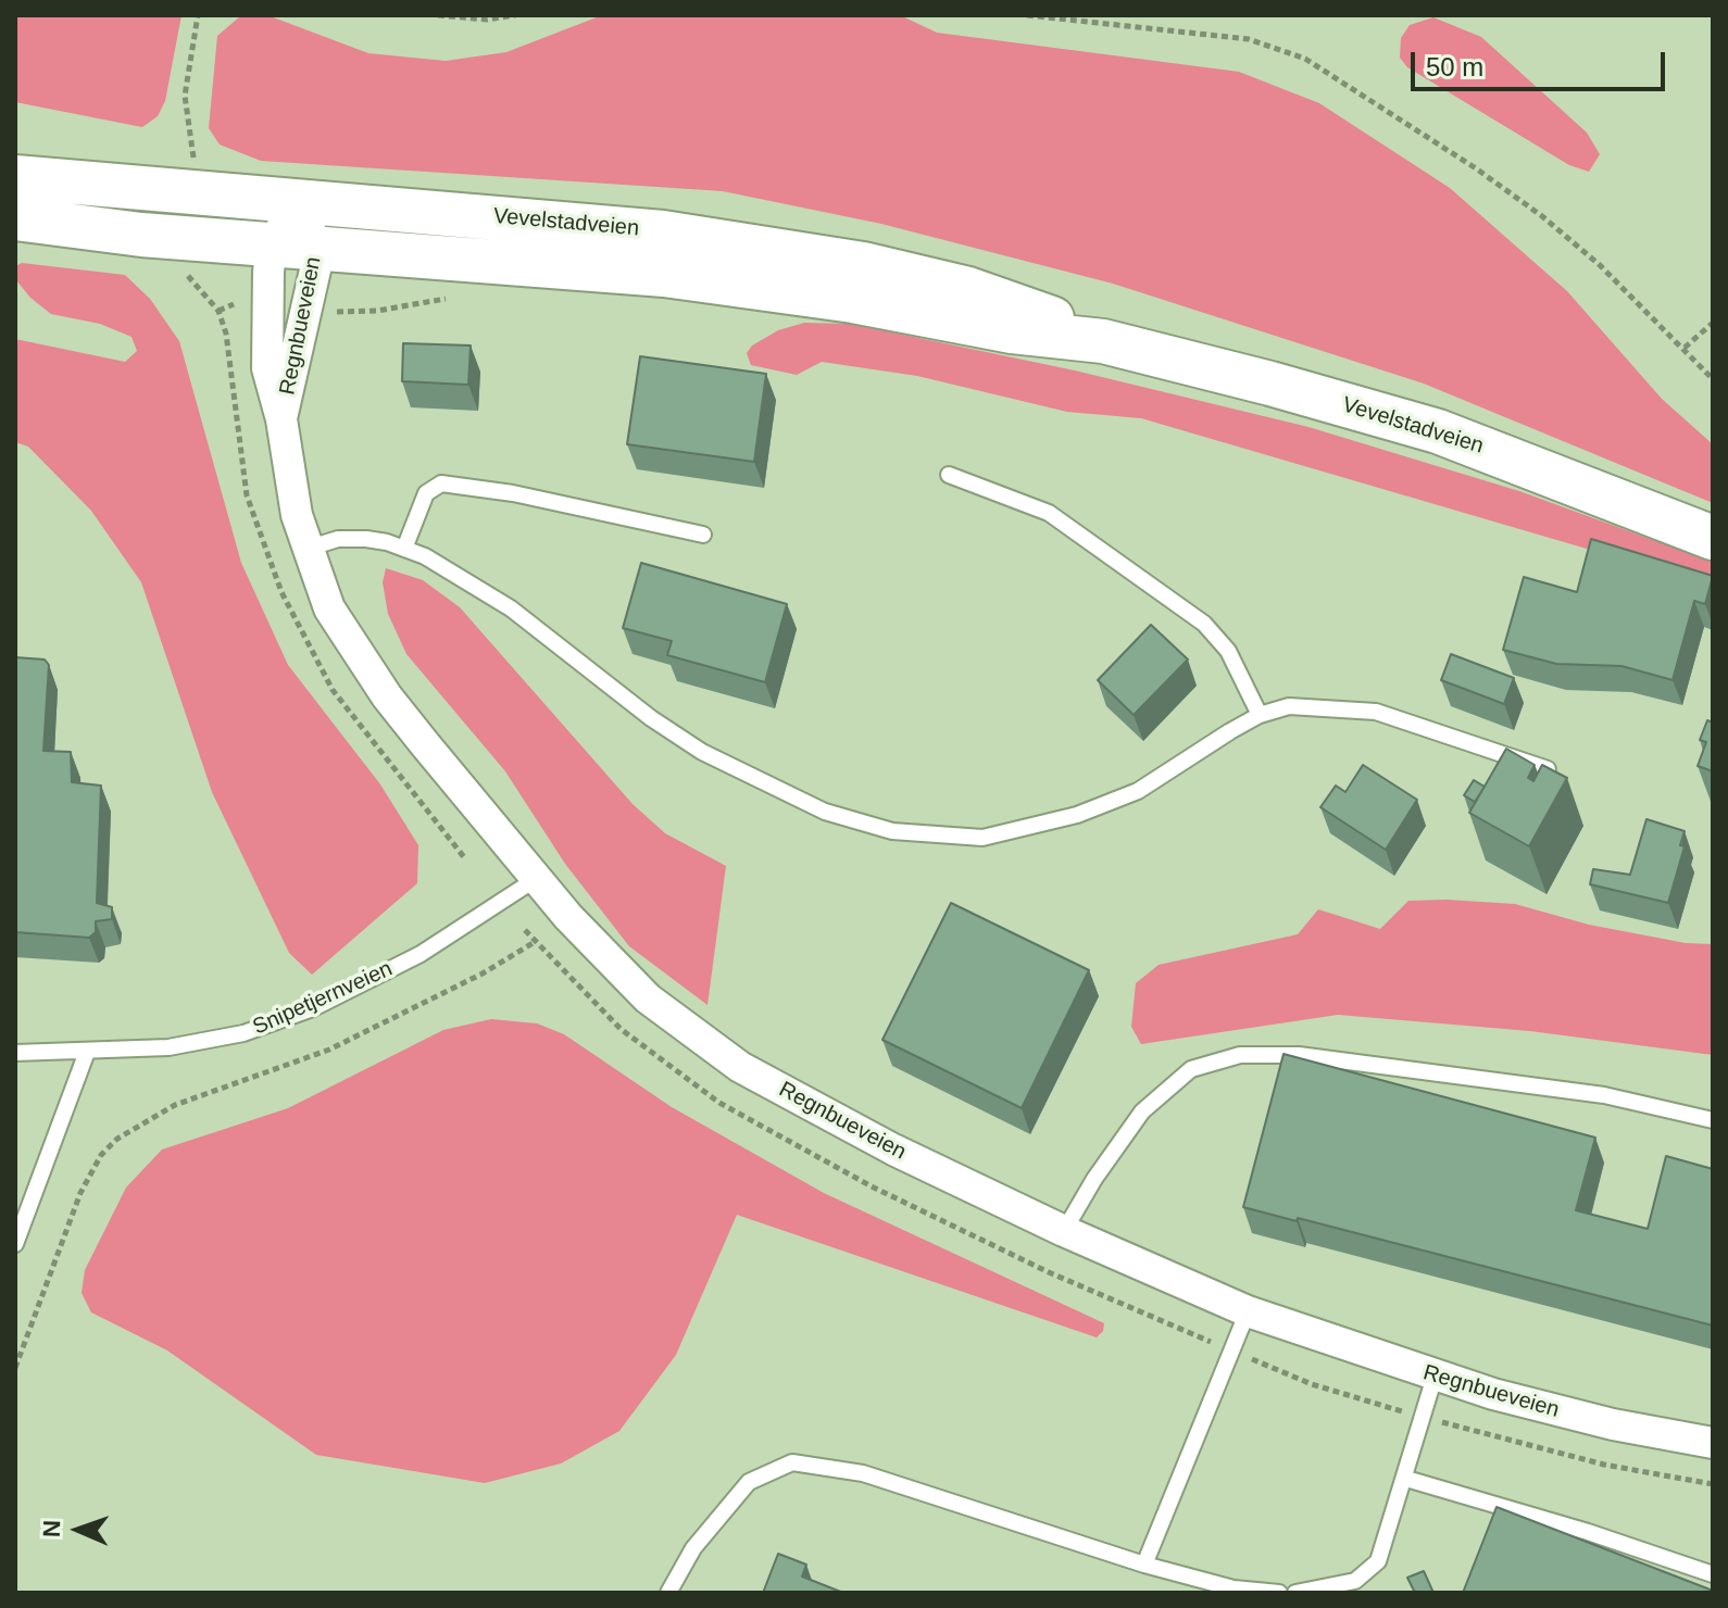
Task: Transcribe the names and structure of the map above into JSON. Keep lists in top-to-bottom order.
{
  "streets": {
    "main road": ["Vevelstadveien"],
    "street": ["Regnbueveien"],
    "lane": ["Snipetjernveien"]
  },
  "crossings": [
    ["Vevelstadveien", "Regnbueveien"],
    ["Regnbueveien", "Snipetjernveien"]
  ],
  "scale_bar": "50 m",
  "north": "left"
}
